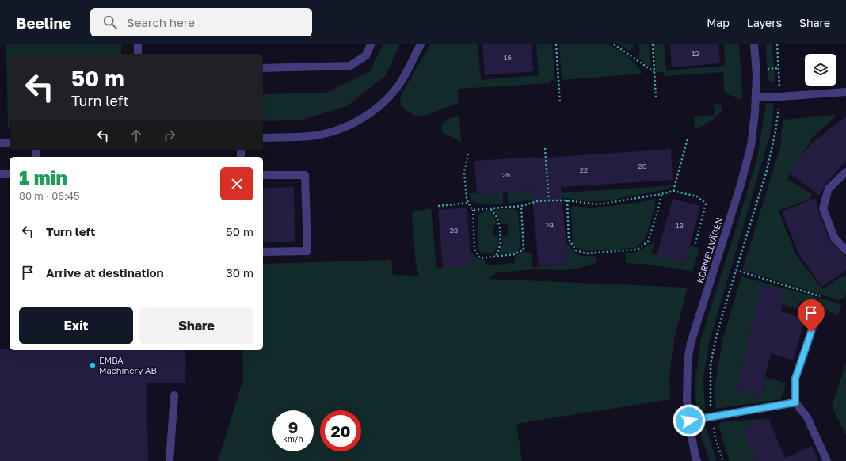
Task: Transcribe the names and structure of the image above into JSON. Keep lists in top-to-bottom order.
{
  "streets": {
    "street": ["KORNELLVÄGEN"]
  },
  "places": ["EMBA Machinery AB"],
  "house_numbers": [
    "12",
    "16",
    "20",
    "22",
    "26",
    "24",
    "18",
    "28"
  ],
  "page": {
    "header": "Beeline",
    "search": "Search here",
    "nav": ["Map", "Layers", "Share"],
    "turn": ["50 m", "Turn left"],
    "heading": ["1 min", "80 m · 06:45"],
    "list": [
      {
        "name": "Turn left",
        "value": "50 m"
      },
      {
        "name": "Arrive at destination",
        "value": "30 m"
      }
    ],
    "buttons": ["Exit", "Share"],
    "speed": "9 km/h",
    "limit": "20"
  }
}
